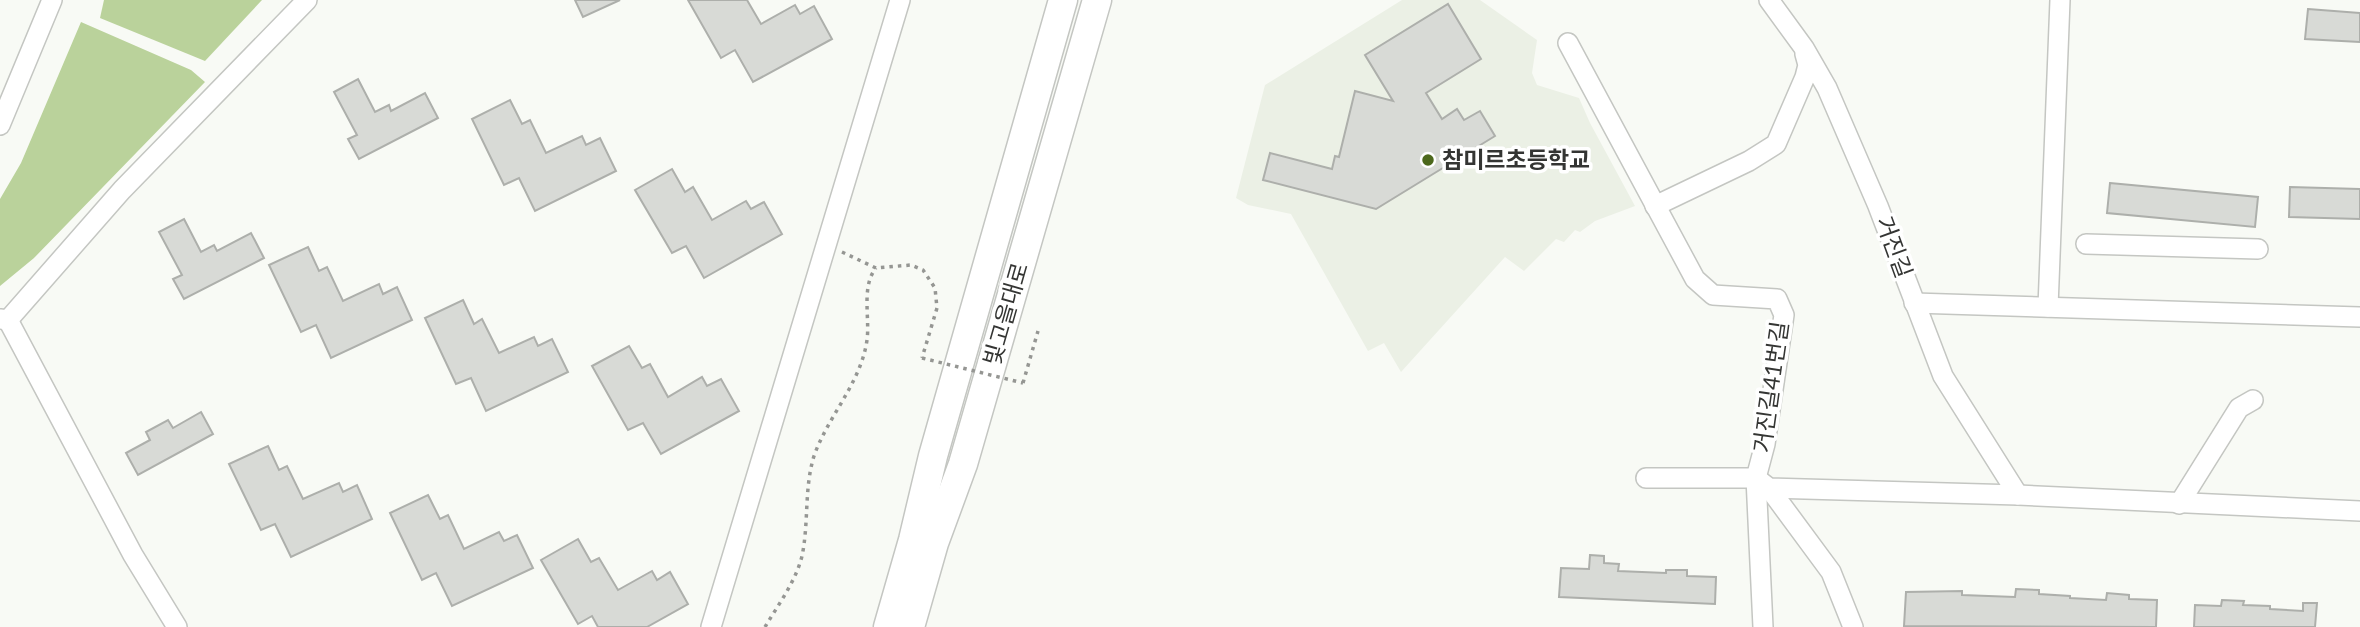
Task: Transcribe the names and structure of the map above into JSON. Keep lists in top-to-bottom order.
{
  "streets": {
    "main road": ["빛고을대로"],
    "street": ["거진길", "거진길41번길"]
  },
  "places": ["참미르초등학교"]
}
